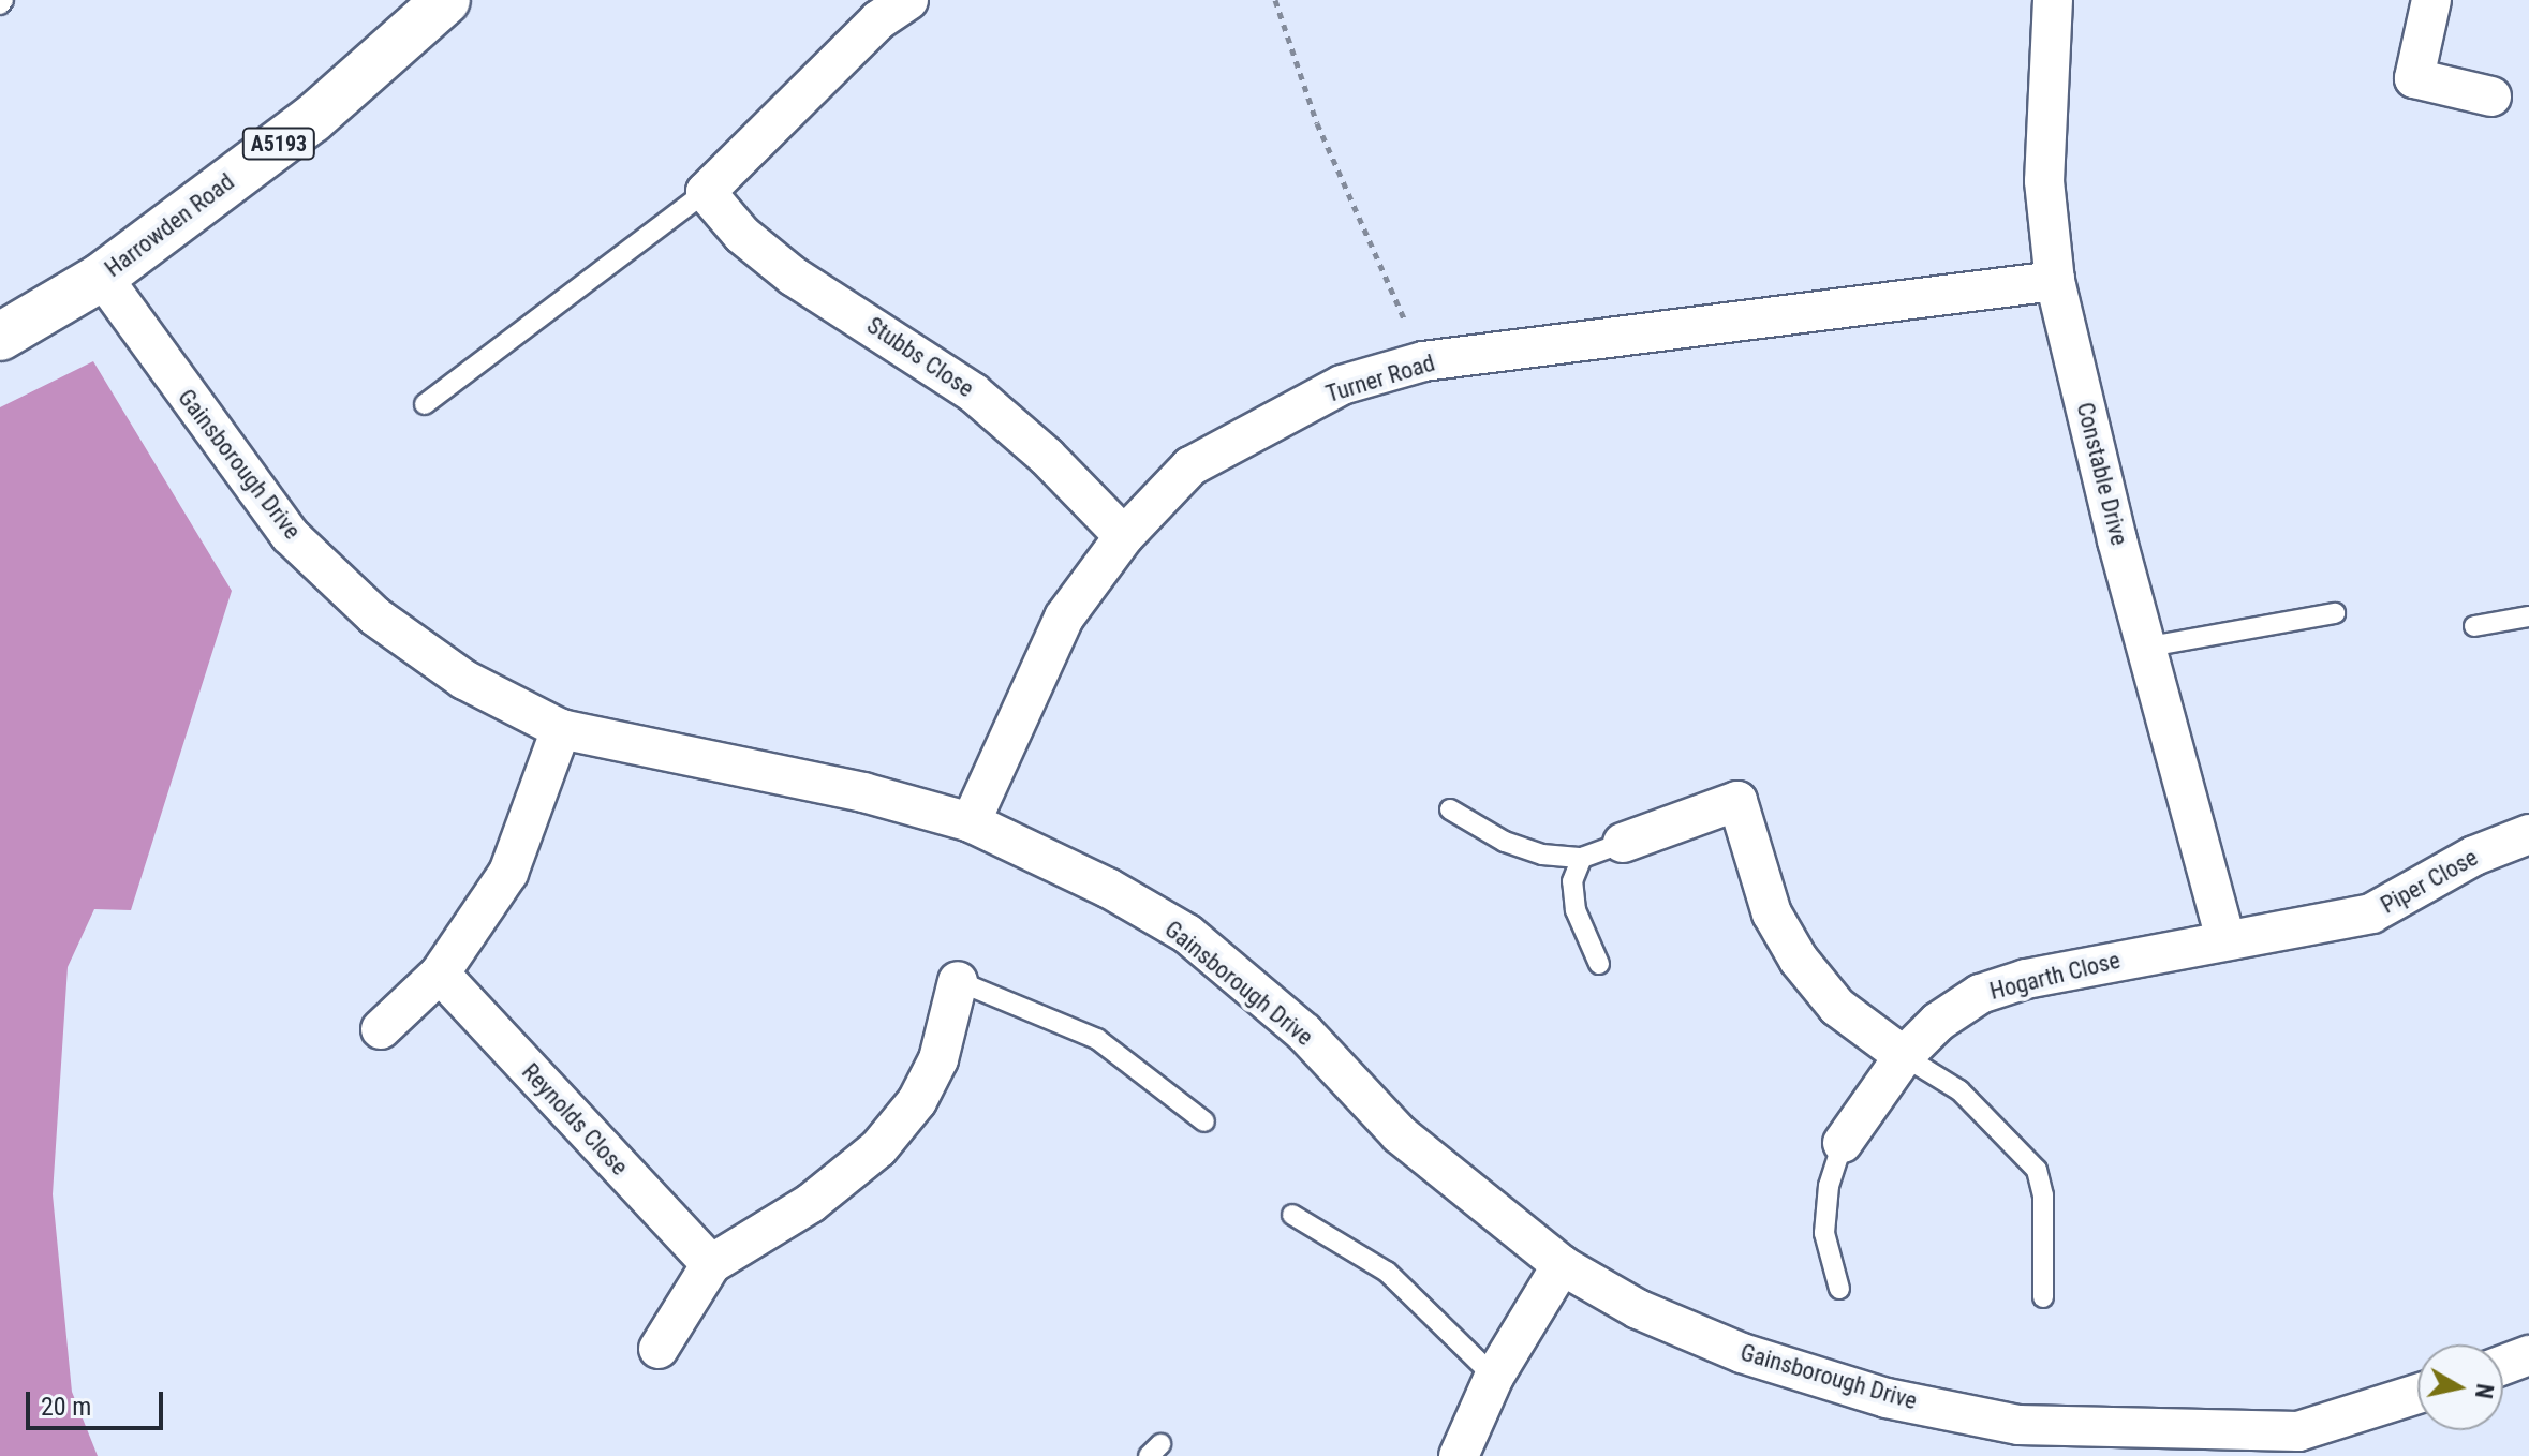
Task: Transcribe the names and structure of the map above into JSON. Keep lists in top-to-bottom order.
{
  "streets": {
    "main road": ["A5193", "Harrowden Road"],
    "street": [
      "Stubbs Close",
      "Turner Road",
      "Gainsborough Drive",
      "Constable Drive",
      "Piper Close",
      "Hogarth Close",
      "Reynolds Close"
    ]
  },
  "crossings": [
    ["Harrowden Road", "Gainsborough Drive"],
    ["Stubbs Close", "Turner Road"],
    ["Turner Road", "Gainsborough Drive"],
    ["Turner Road", "Constable Drive"],
    ["Constable Drive", "Piper Close"],
    ["Constable Drive", "Hogarth Close"],
    ["Piper Close", "Hogarth Close"]
  ],
  "scale_bar": "20 m",
  "north": "right"
}
